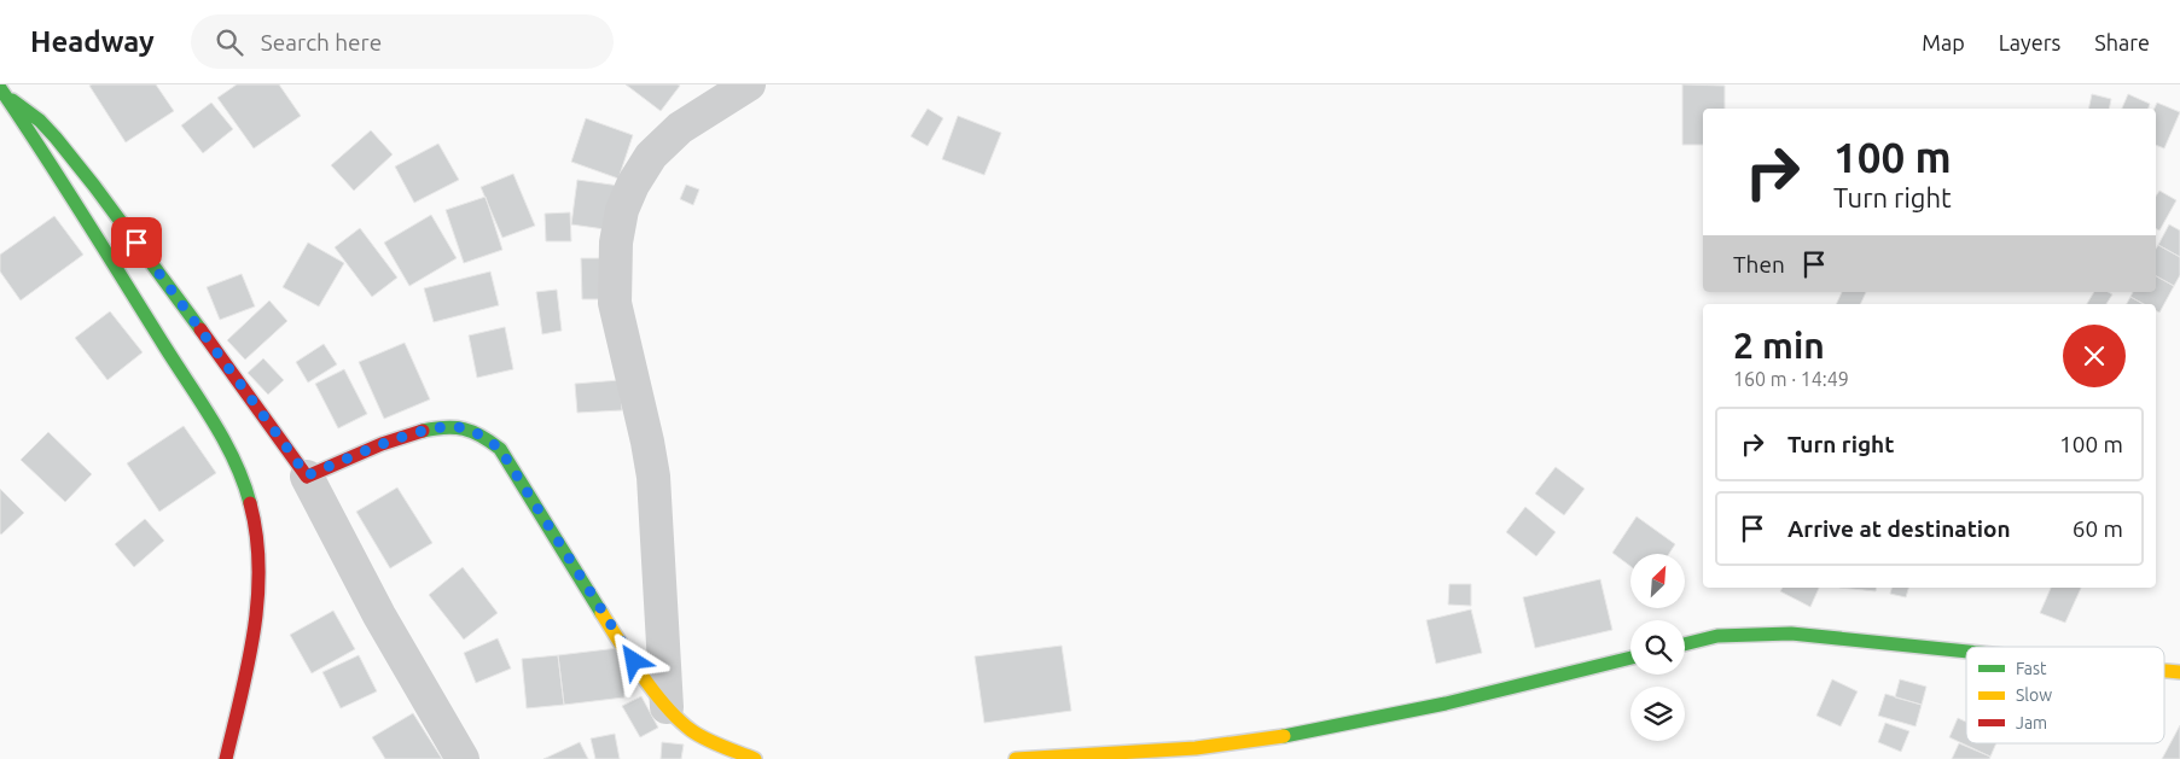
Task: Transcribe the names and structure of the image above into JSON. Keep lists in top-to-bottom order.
{
  "legend": ["Fast", "Slow", "Jam"],
  "north": "top right",
  "page": {
    "header": "Headway",
    "search": "Search here",
    "nav": ["Map", "Layers", "Share"],
    "turn": ["100 m", "Turn right"],
    "then": "Then",
    "heading": ["2 min", "160 m · 14:49"],
    "list": [
      {
        "name": "Turn right",
        "value": "100 m"
      },
      {
        "name": "Arrive at destination",
        "value": "60 m"
      }
    ]
  }
}
